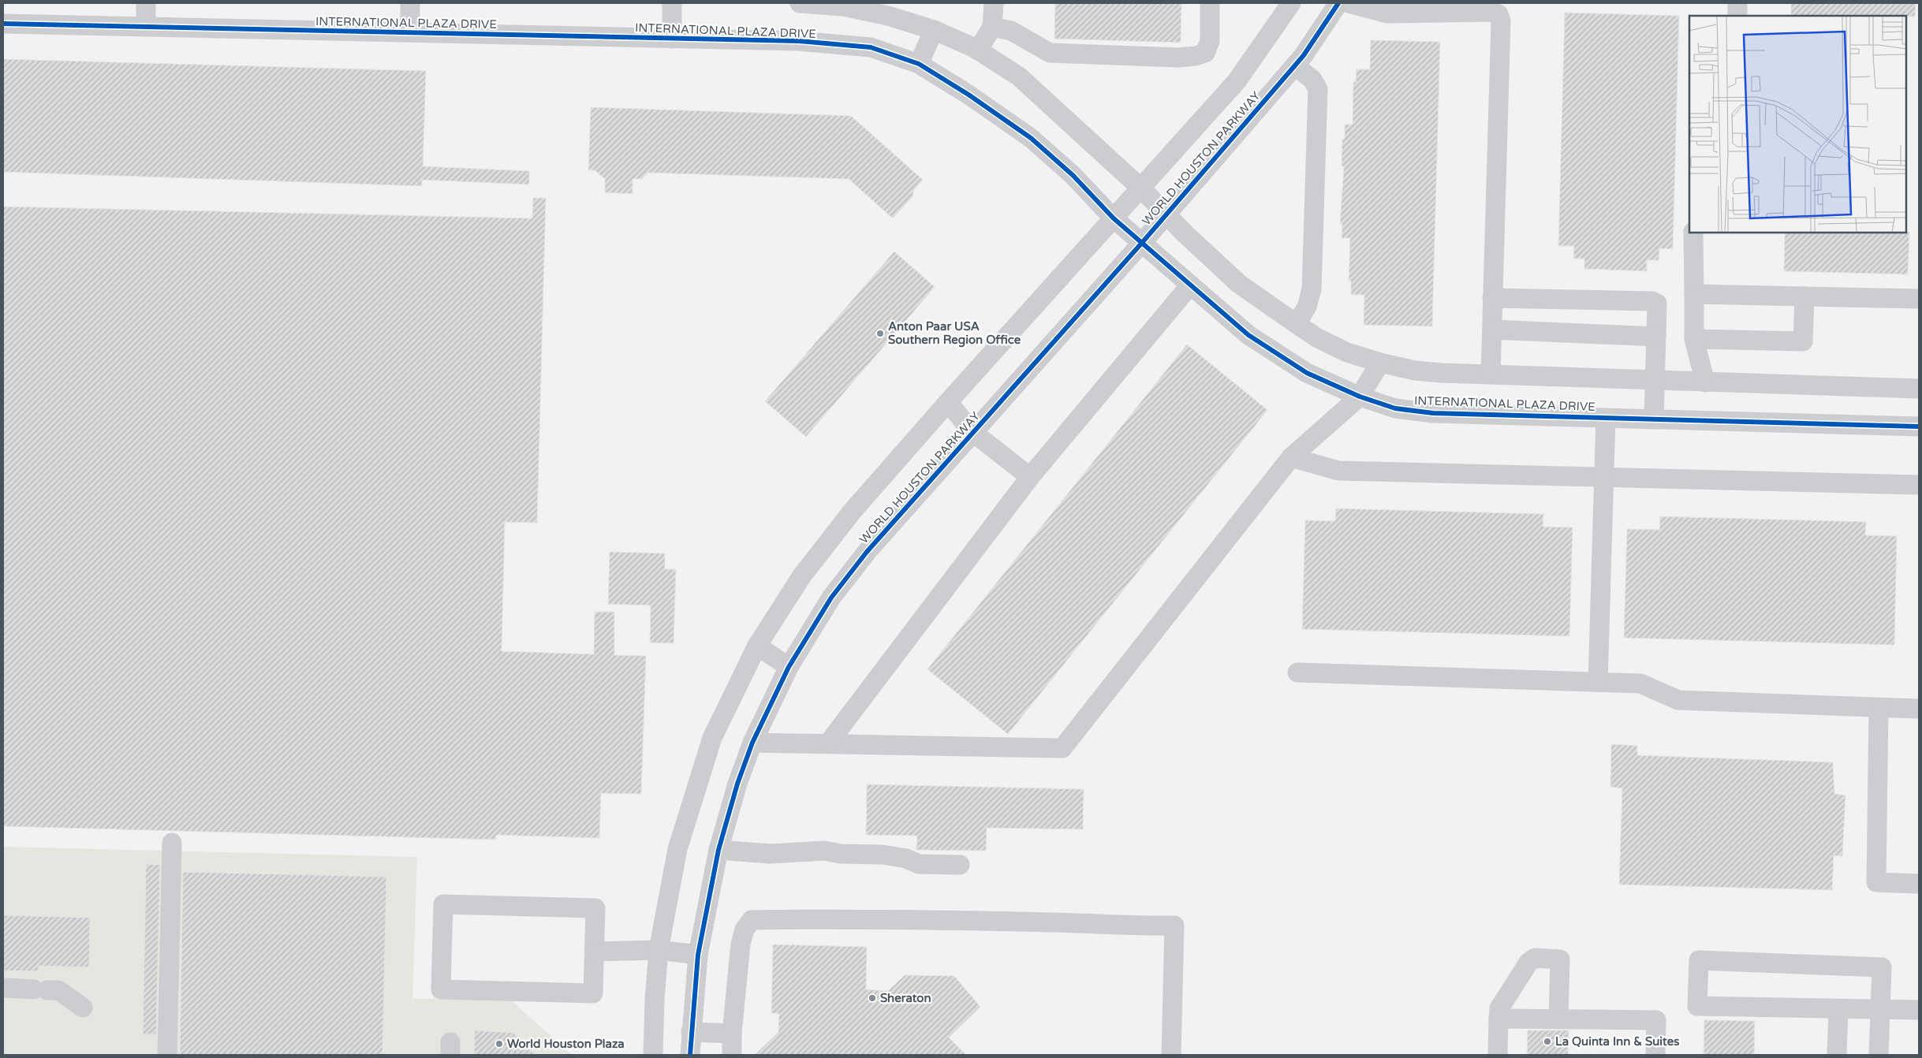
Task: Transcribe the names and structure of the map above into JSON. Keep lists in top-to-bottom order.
{
  "streets": {
    "street": ["INTERNATIONAL PLAZA DRIVE", "WORLD HOUSTON PARKWAY"]
  },
  "crossings": [
    ["INTERNATIONAL PLAZA DRIVE", "WORLD HOUSTON PARKWAY"]
  ],
  "places": [
    "Anton Paar USA Southern Region Office",
    "Sheraton",
    "La Quinta Inn & Suites",
    "World Houston Plaza"
  ]
}
